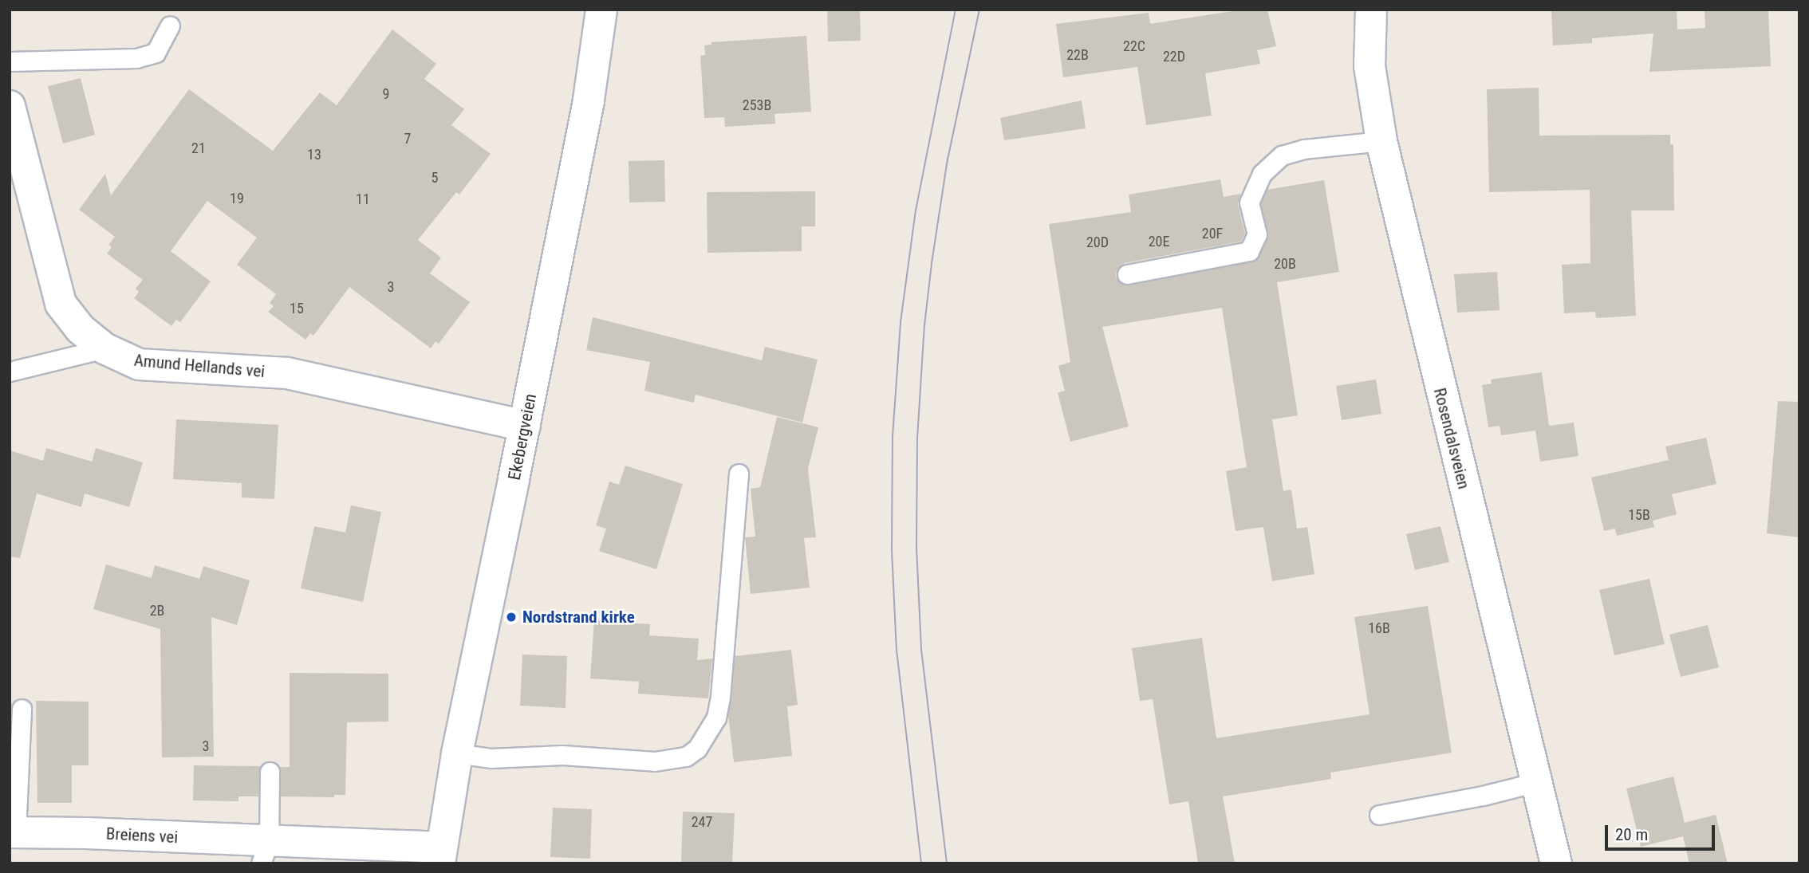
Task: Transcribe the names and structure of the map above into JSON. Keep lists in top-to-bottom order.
{
  "streets": {
    "street": [
      "Amund Hellands vei",
      "Ekebergveien",
      "Rosendalsveien",
      "Breiens vei"
    ]
  },
  "crossings": [
    ["Amund Hellands vei", "Ekebergveien"],
    ["Ekebergveien", "Breiens vei"]
  ],
  "places": ["Nordstrand kirke"],
  "house_numbers": [
    "22C",
    "22B",
    "22D",
    "9",
    "253B",
    "7",
    "21",
    "13",
    "5",
    "19",
    "11",
    "20F",
    "20E",
    "20D",
    "20B",
    "3",
    "15",
    "15B",
    "2B",
    "16B",
    "3",
    "247"
  ],
  "scale_bar": "20 m"
}
